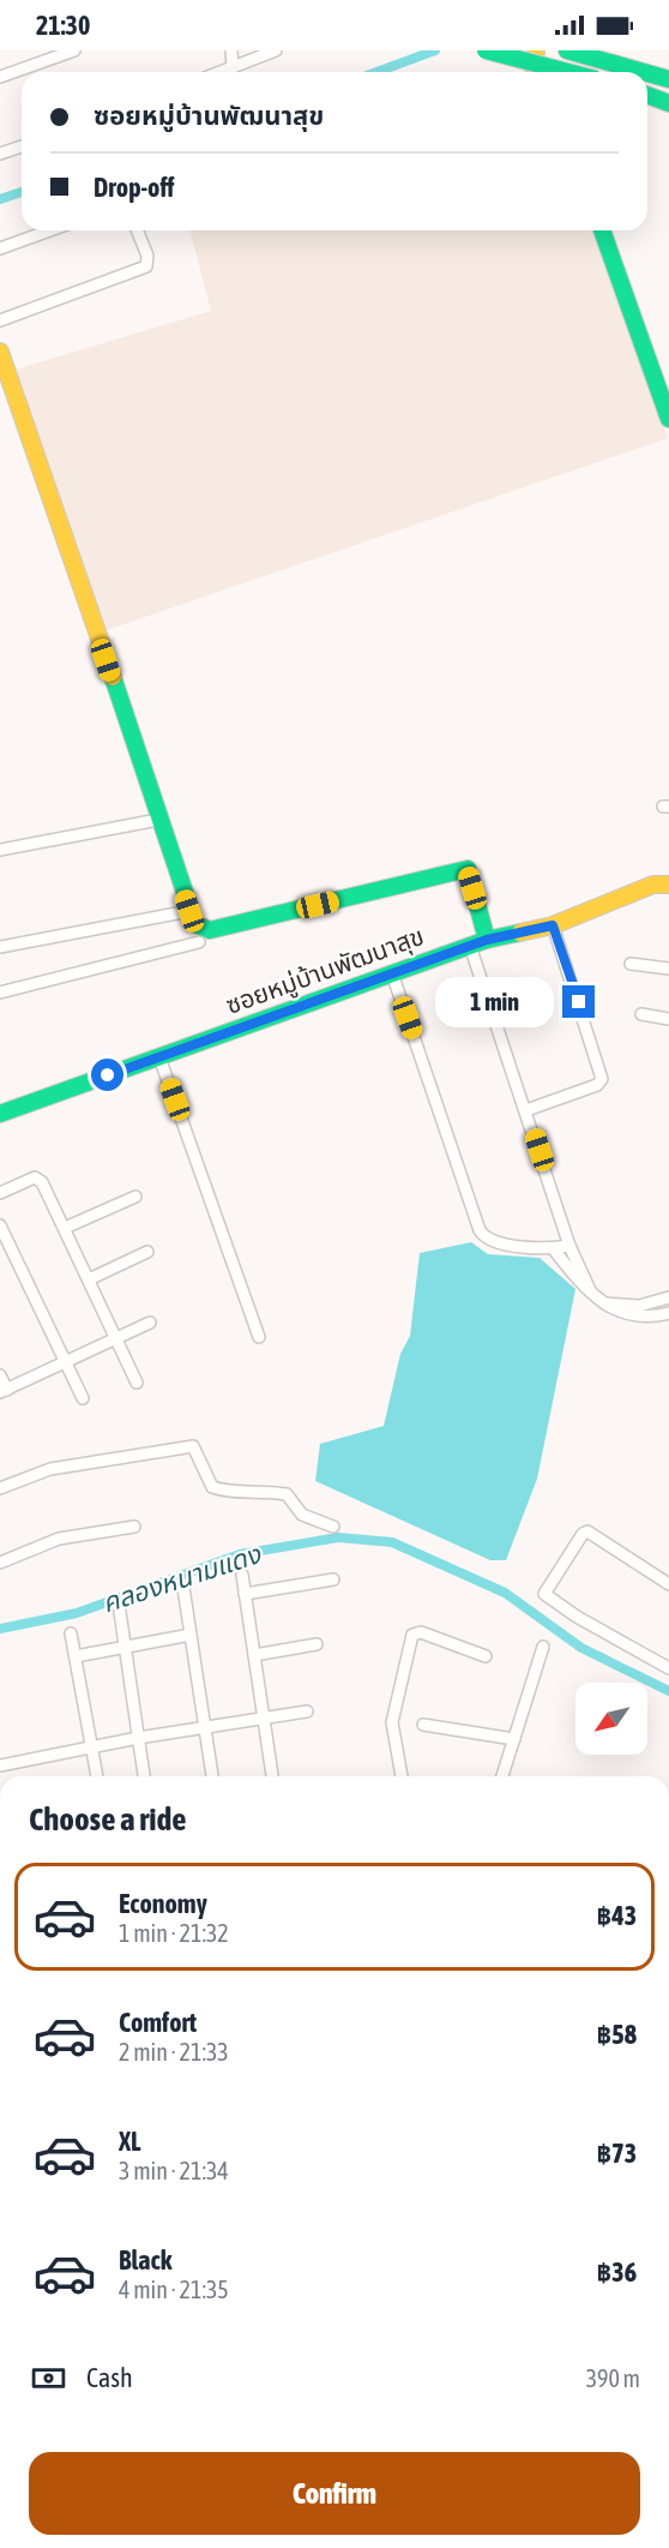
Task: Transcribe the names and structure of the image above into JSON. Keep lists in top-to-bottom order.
{
  "streets": {
    "main road": ["ซอยหมู่บ้านพัฒนาสุข"]
  },
  "water": ["คลองหนามแดง"],
  "north": "bottom left",
  "page": {
    "status": "21:30",
    "banner": ["ซอยหมู่บ้านพัฒนาสุข", "Drop-off"],
    "bubble": "1 min",
    "heading": "Choose a ride",
    "list": [
      {
        "name": "Economy",
        "note": "1 min · 21:32",
        "value": "฿43"
      },
      {
        "name": "Comfort",
        "note": "2 min · 21:33",
        "value": "฿58"
      },
      {
        "name": "XL",
        "note": "3 min · 21:34",
        "value": "฿73"
      },
      {
        "name": "Black",
        "note": "4 min · 21:35",
        "value": "฿36"
      }
    ],
    "pay": ["Cash", "390 m"],
    "buttons": "Confirm"
  }
}
